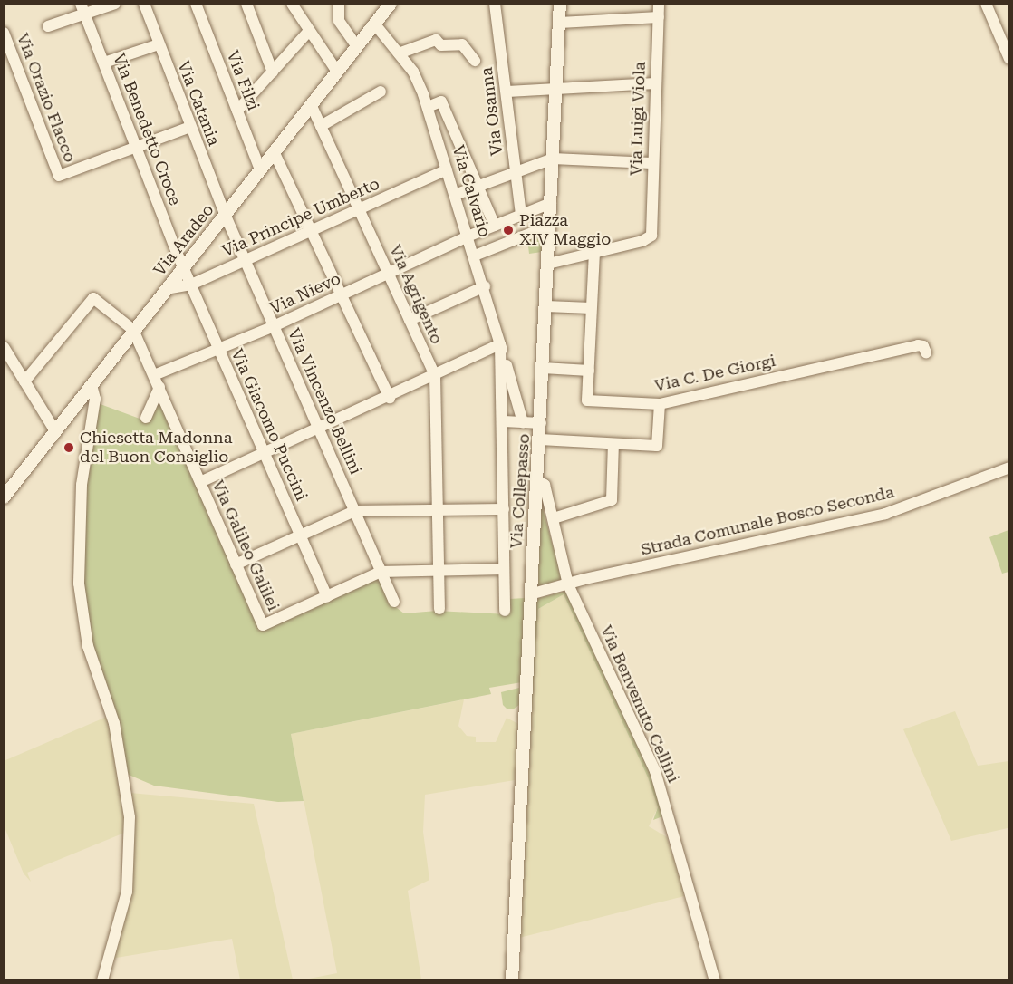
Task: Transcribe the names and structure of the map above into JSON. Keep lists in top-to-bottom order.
{
  "streets": {
    "street": [
      "Via Filzi",
      "Via Orazio Flacco",
      "Via Catania",
      "Via Osanna",
      "Via Luigi Viola",
      "Via Benedetto Croce",
      "Via Calvario",
      "Via Principe Umberto",
      "Via Aradeo",
      "Via Nievo",
      "Via Agrigento",
      "Via C. De Giorgi",
      "Via Vincenzo Bellini",
      "Via Giacomo Puccini",
      "Via Collepasso",
      "Strada Comunale Bosco Seconda",
      "Via Galileo Galilei",
      "Via Benvenuto Cellini"
    ]
  },
  "crossings": [
    ["Via Filzi", "Via Aradeo"],
    ["Via Orazio Flacco", "Via Benedetto Croce"],
    ["Via Catania", "Via Aradeo"],
    ["Via Catania", "Via Vincenzo Bellini"],
    ["Via Osanna", "Via Nievo"],
    ["Via Luigi Viola", "Via C. De Giorgi"],
    ["Via Benedetto Croce", "Via Aradeo"],
    ["Via Benedetto Croce", "Via Giacomo Puccini"],
    ["Via Calvario", "Via Principe Umberto"],
    ["Via Calvario", "Via Aradeo"],
    ["Via Calvario", "Via Nievo"],
    ["Via Principe Umberto", "Via Aradeo"],
    ["Via Principe Umberto", "Via Agrigento"],
    ["Via Principe Umberto", "Via Vincenzo Bellini"],
    ["Via Principe Umberto", "Via Giacomo Puccini"],
    ["Via Aradeo", "Via Agrigento"],
    ["Via Aradeo", "Via Vincenzo Bellini"],
    ["Via Aradeo", "Via Giacomo Puccini"],
    ["Via Aradeo", "Via Galileo Galilei"],
    ["Via Nievo", "Via Agrigento"],
    ["Via Nievo", "Via Vincenzo Bellini"],
    ["Via Nievo", "Via Giacomo Puccini"],
    ["Via Nievo", "Via Collepasso"],
    ["Via Nievo", "Via Galileo Galilei"],
    ["Via Giacomo Puccini", "Via Galileo Galilei"],
    ["Via Collepasso", "Strada Comunale Bosco Seconda"],
    ["Via Collepasso", "Via Benvenuto Cellini"],
    ["Strada Comunale Bosco Seconda", "Via Benvenuto Cellini"]
  ],
  "places": ["Piazza XIV Maggio", "Chiesetta Madonna del Buon Consiglio"]
}
